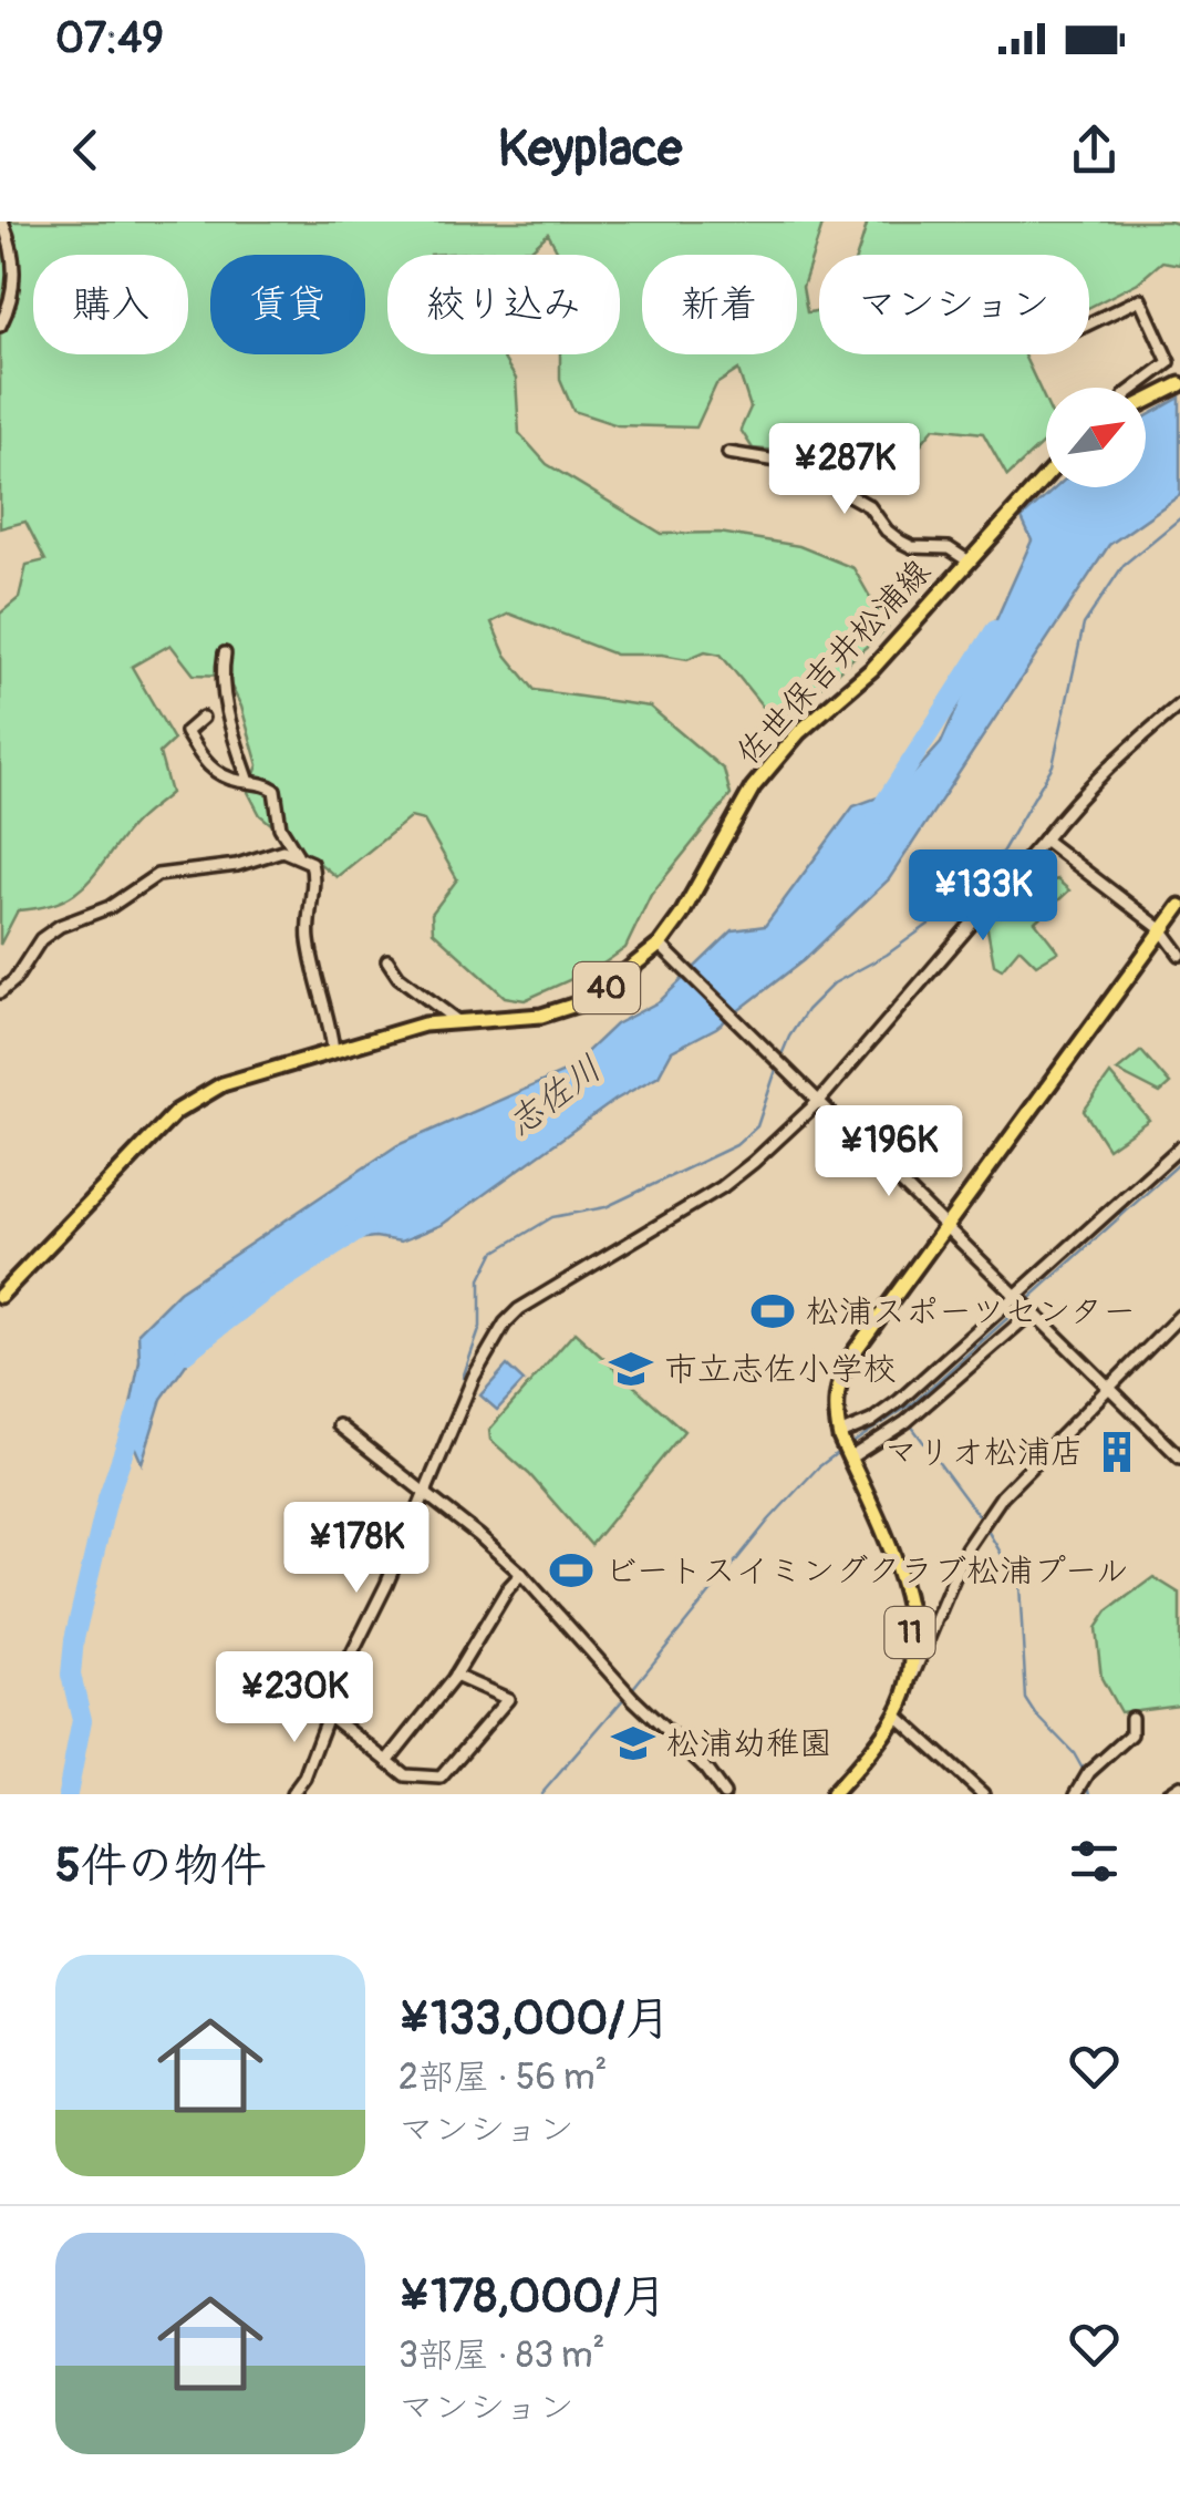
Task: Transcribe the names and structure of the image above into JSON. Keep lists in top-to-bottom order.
{
  "streets": {
    "main road": ["佐世保吉井松浦線", "40", "11"]
  },
  "water": ["志佐川"],
  "places": {
    "sports": ["松浦スポーツセンター", "ビートスイミングクラブ松浦プール"],
    "school or university": ["市立志佐小学校", "松浦幼稚園"],
    "building": ["マリオ松浦店"]
  },
  "north": "top right",
  "page": {
    "status": "07:49",
    "header": "Keyplace",
    "chip": [
      "購入",
      "賃貸",
      "絞り込み",
      "新着",
      "マンション"
    ],
    "price": [
      "¥287K",
      "¥133K",
      "¥196K",
      "¥178K",
      "¥230K"
    ],
    "heading": "5件の物件",
    "list": [
      {
        "name": "¥133,000/月",
        "note": "2部屋 · 56 m² · マンション"
      },
      {
        "name": "¥178,000/月",
        "note": "3部屋 · 83 m² · マンション"
      }
    ]
  }
}
